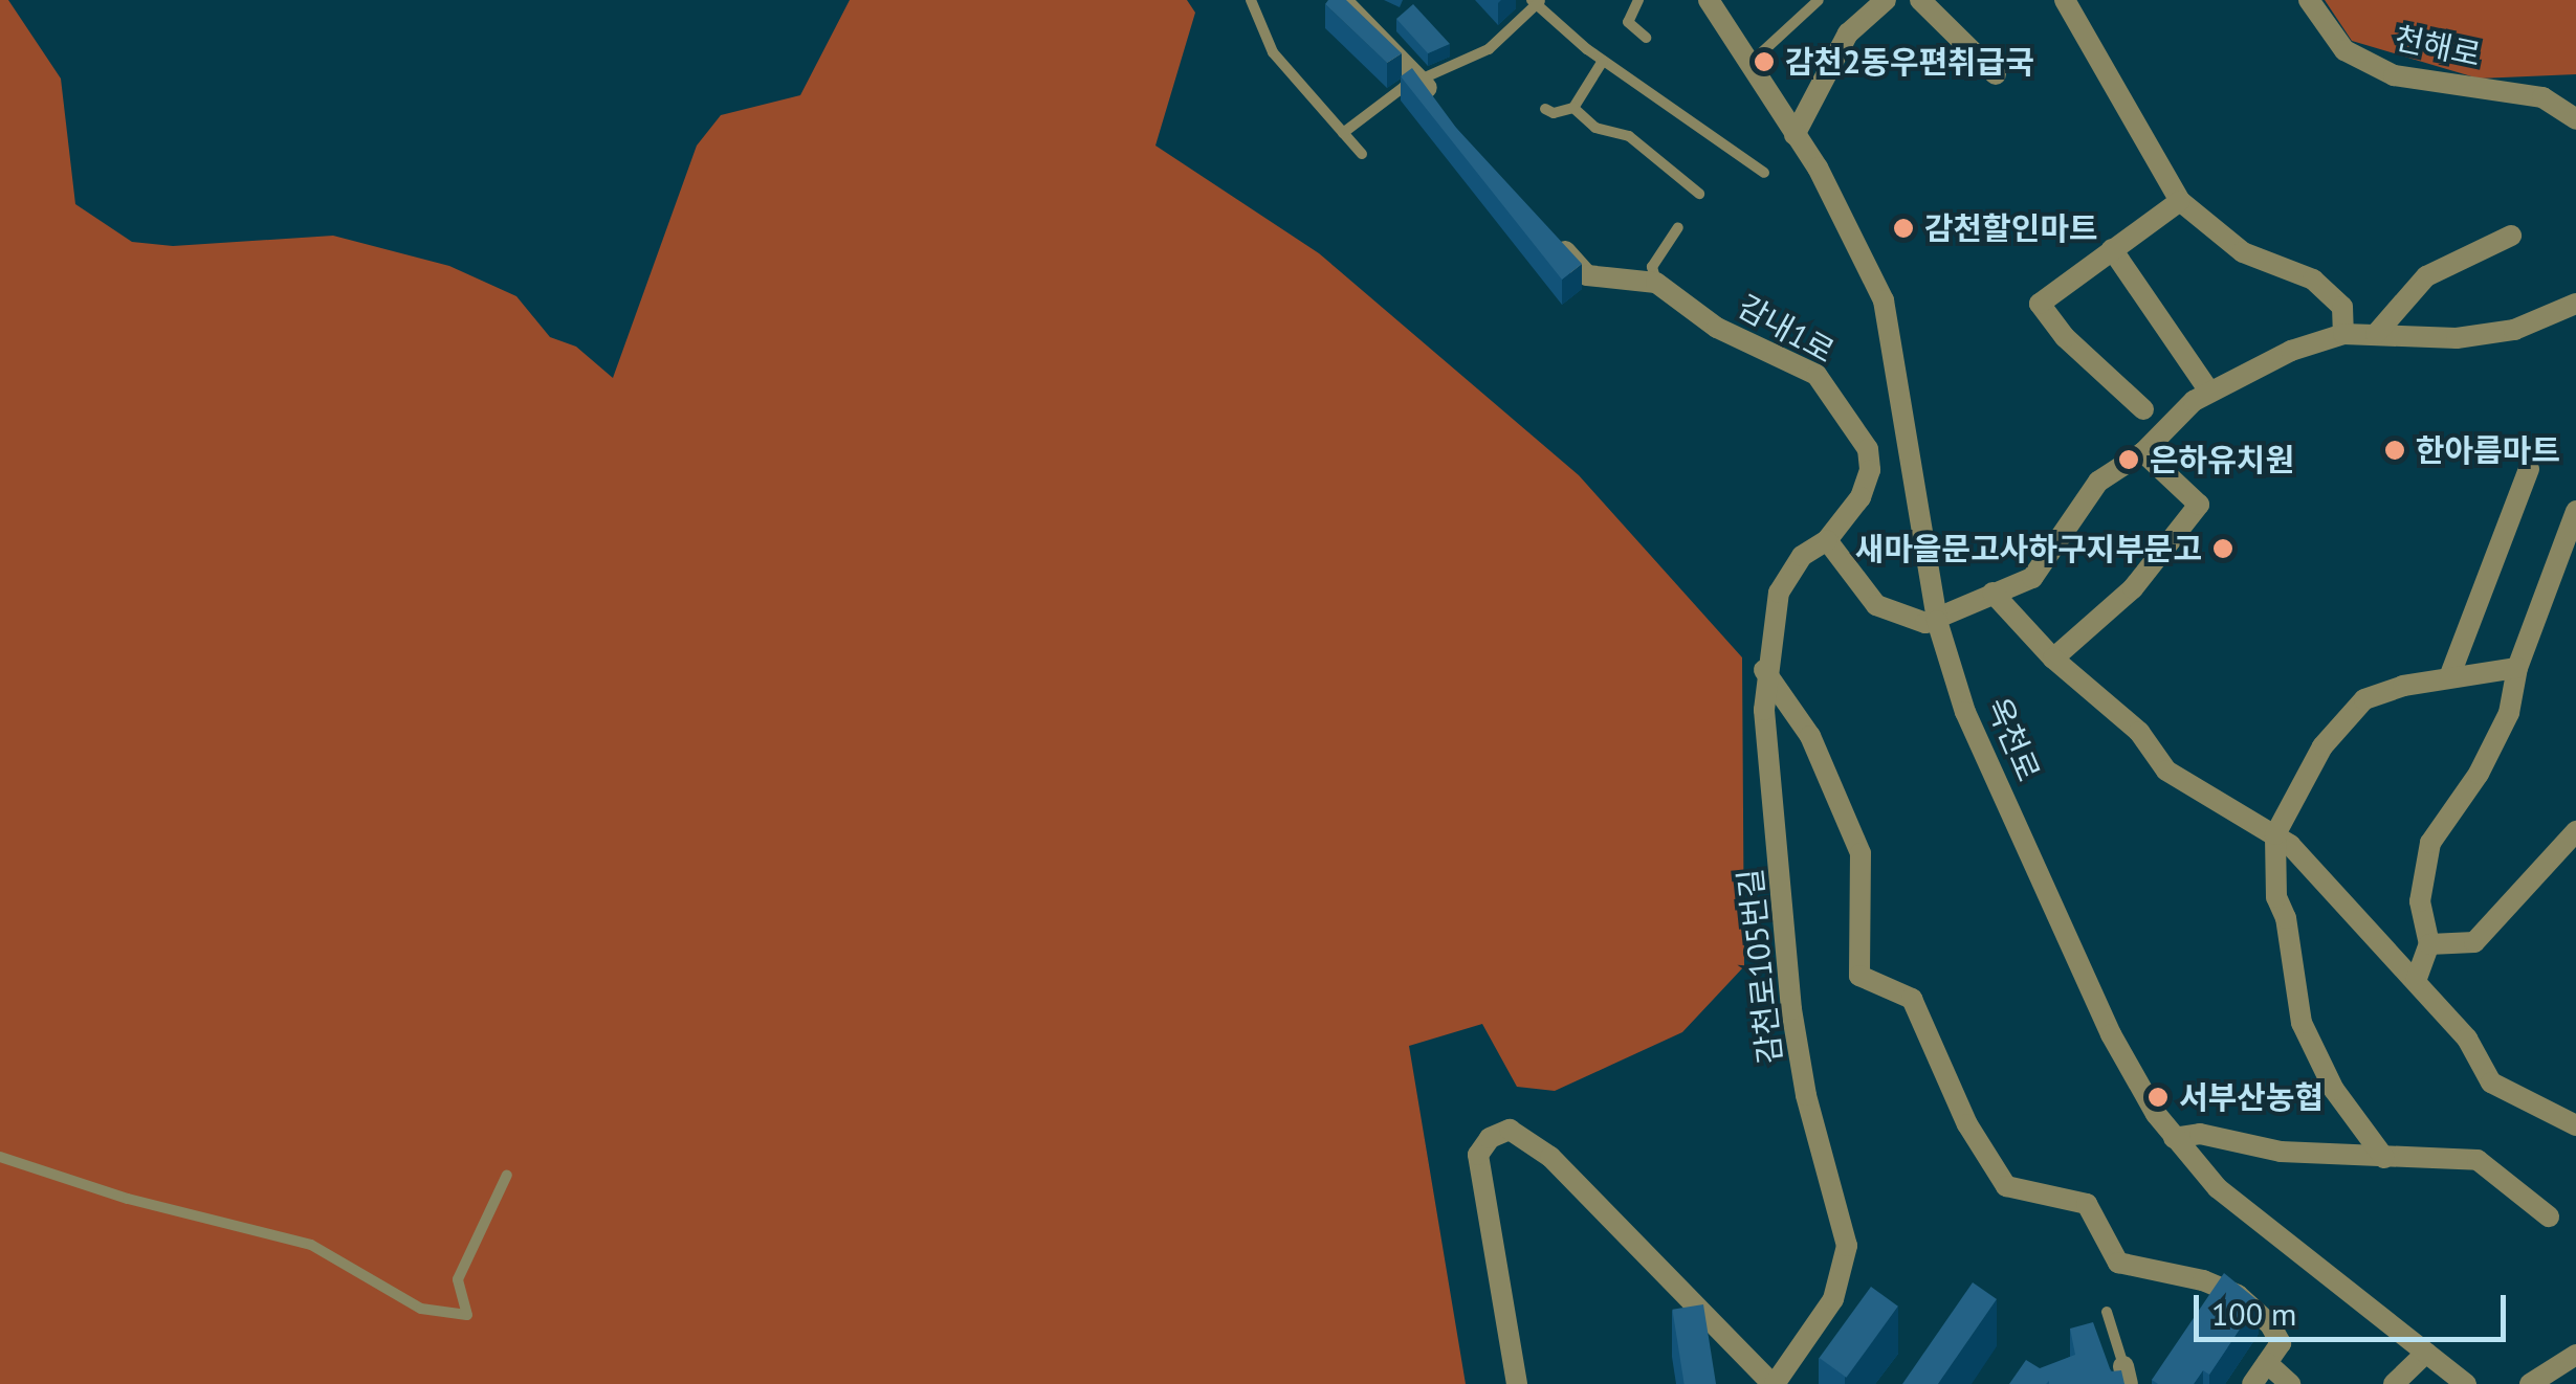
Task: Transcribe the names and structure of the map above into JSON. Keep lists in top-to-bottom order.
{
  "streets": {
    "street": [
      "천해로",
      "감내1로",
      "옥천로",
      "감천로105번길"
    ]
  },
  "crossings": [
    ["감내1로", "감천로105번길"]
  ],
  "places": [
    "감천2동우편취급국",
    "감천할인마트",
    "한아름마트",
    "은하유치원",
    "새마을문고사하구지부문고",
    "서부산농협"
  ],
  "scale_bar": "100 m"
}
